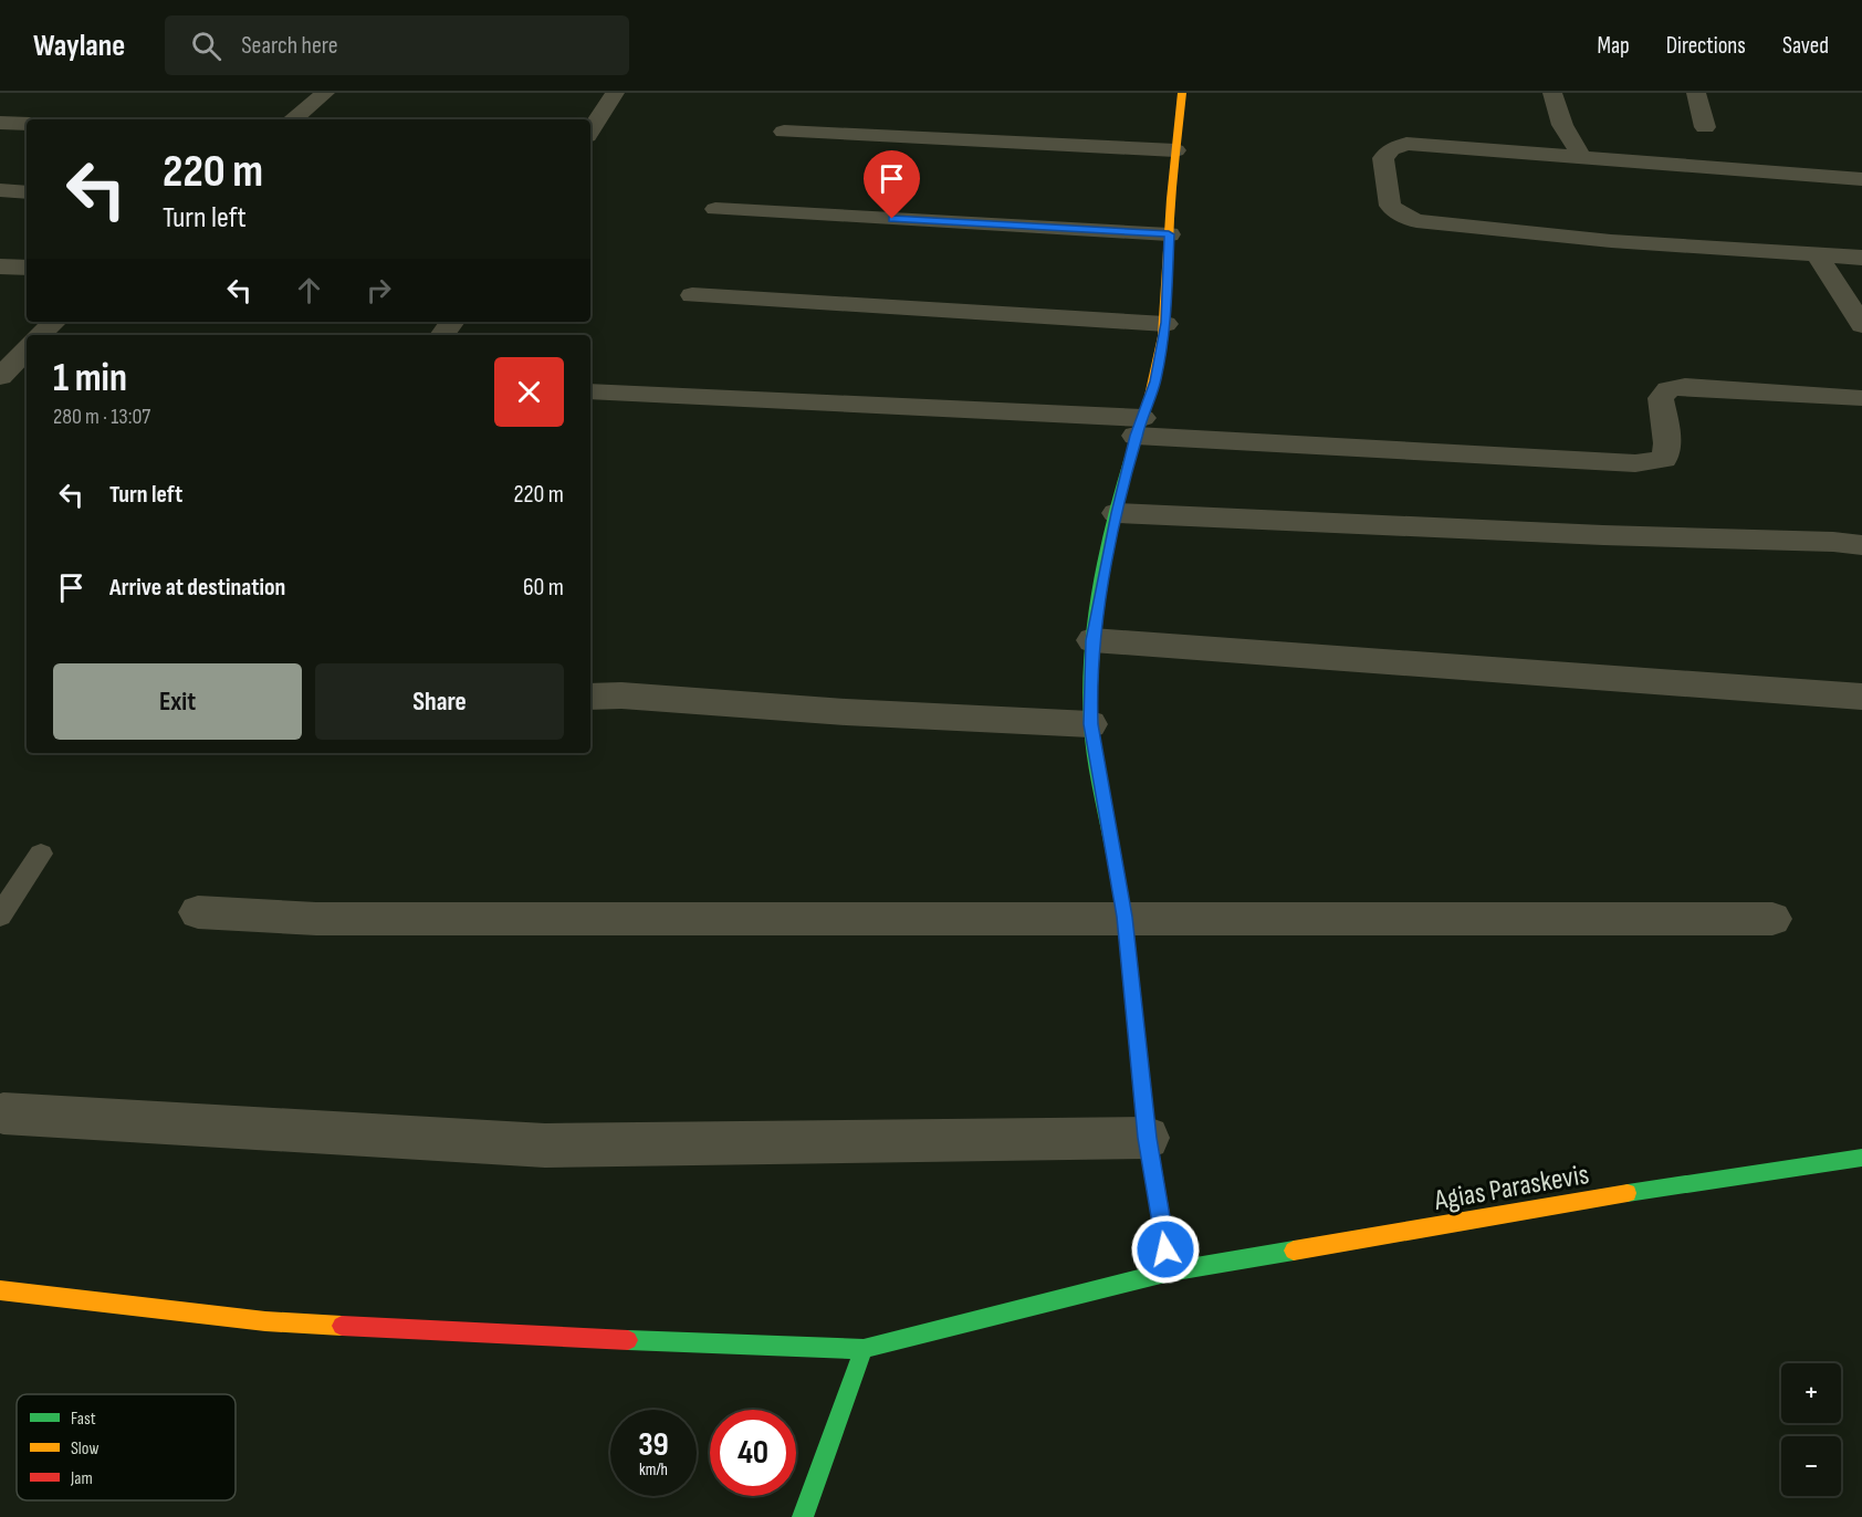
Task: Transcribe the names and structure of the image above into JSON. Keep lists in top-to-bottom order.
{
  "streets": {
    "street": ["Agias Paraskevis"]
  },
  "legend": ["Fast", "Slow", "Jam"],
  "page": {
    "header": "Waylane",
    "search": "Search here",
    "nav": ["Map", "Directions", "Saved"],
    "turn": ["220 m", "Turn left"],
    "heading": ["1 min", "280 m · 13:07"],
    "list": [
      {
        "name": "Turn left",
        "value": "220 m"
      },
      {
        "name": "Arrive at destination",
        "value": "60 m"
      }
    ],
    "buttons": ["Exit", "Share"],
    "map_buttons": ["+", "−"],
    "speed": "39 km/h",
    "limit": "40"
  }
}
